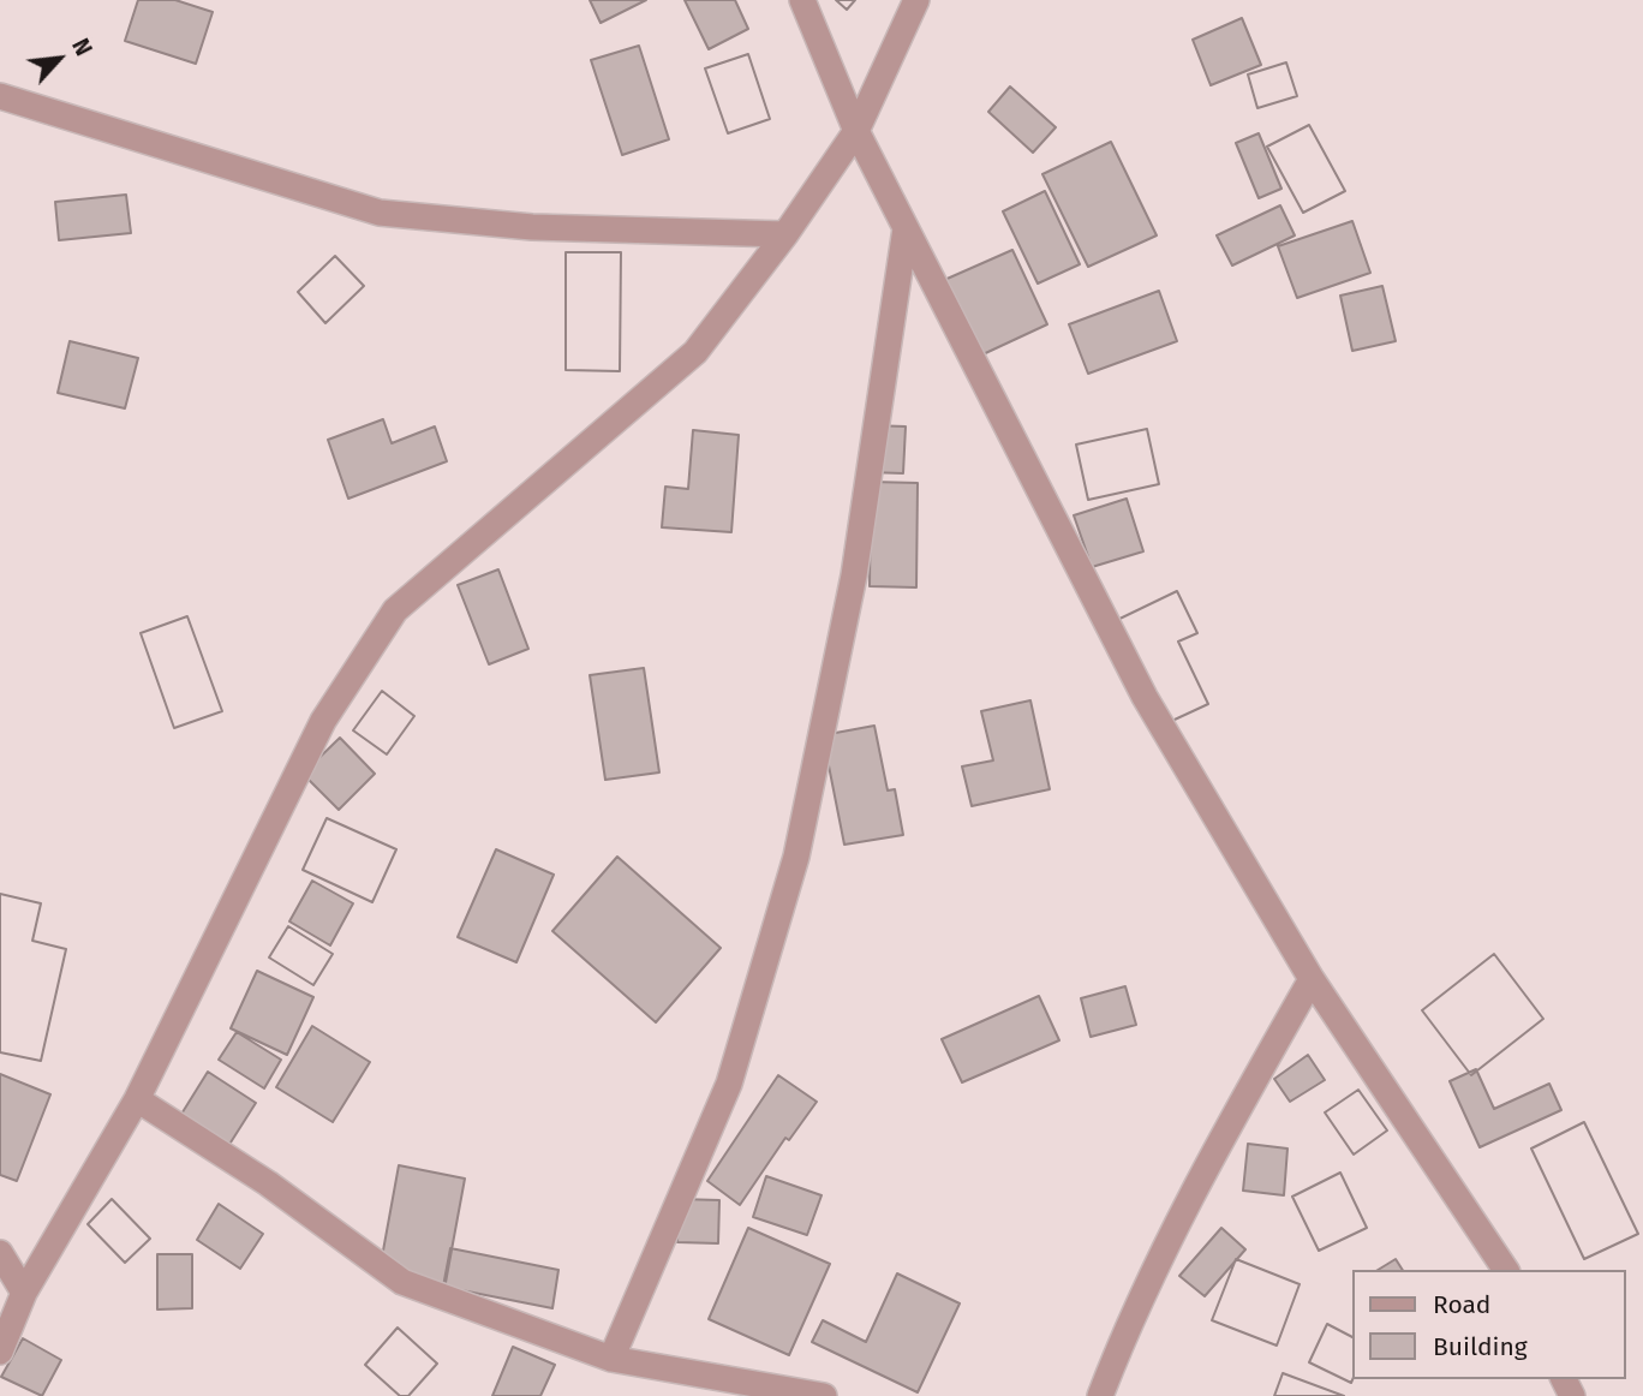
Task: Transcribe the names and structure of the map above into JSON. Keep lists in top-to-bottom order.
{
  "legend": ["Road", "Building"],
  "north": "top right"
}
